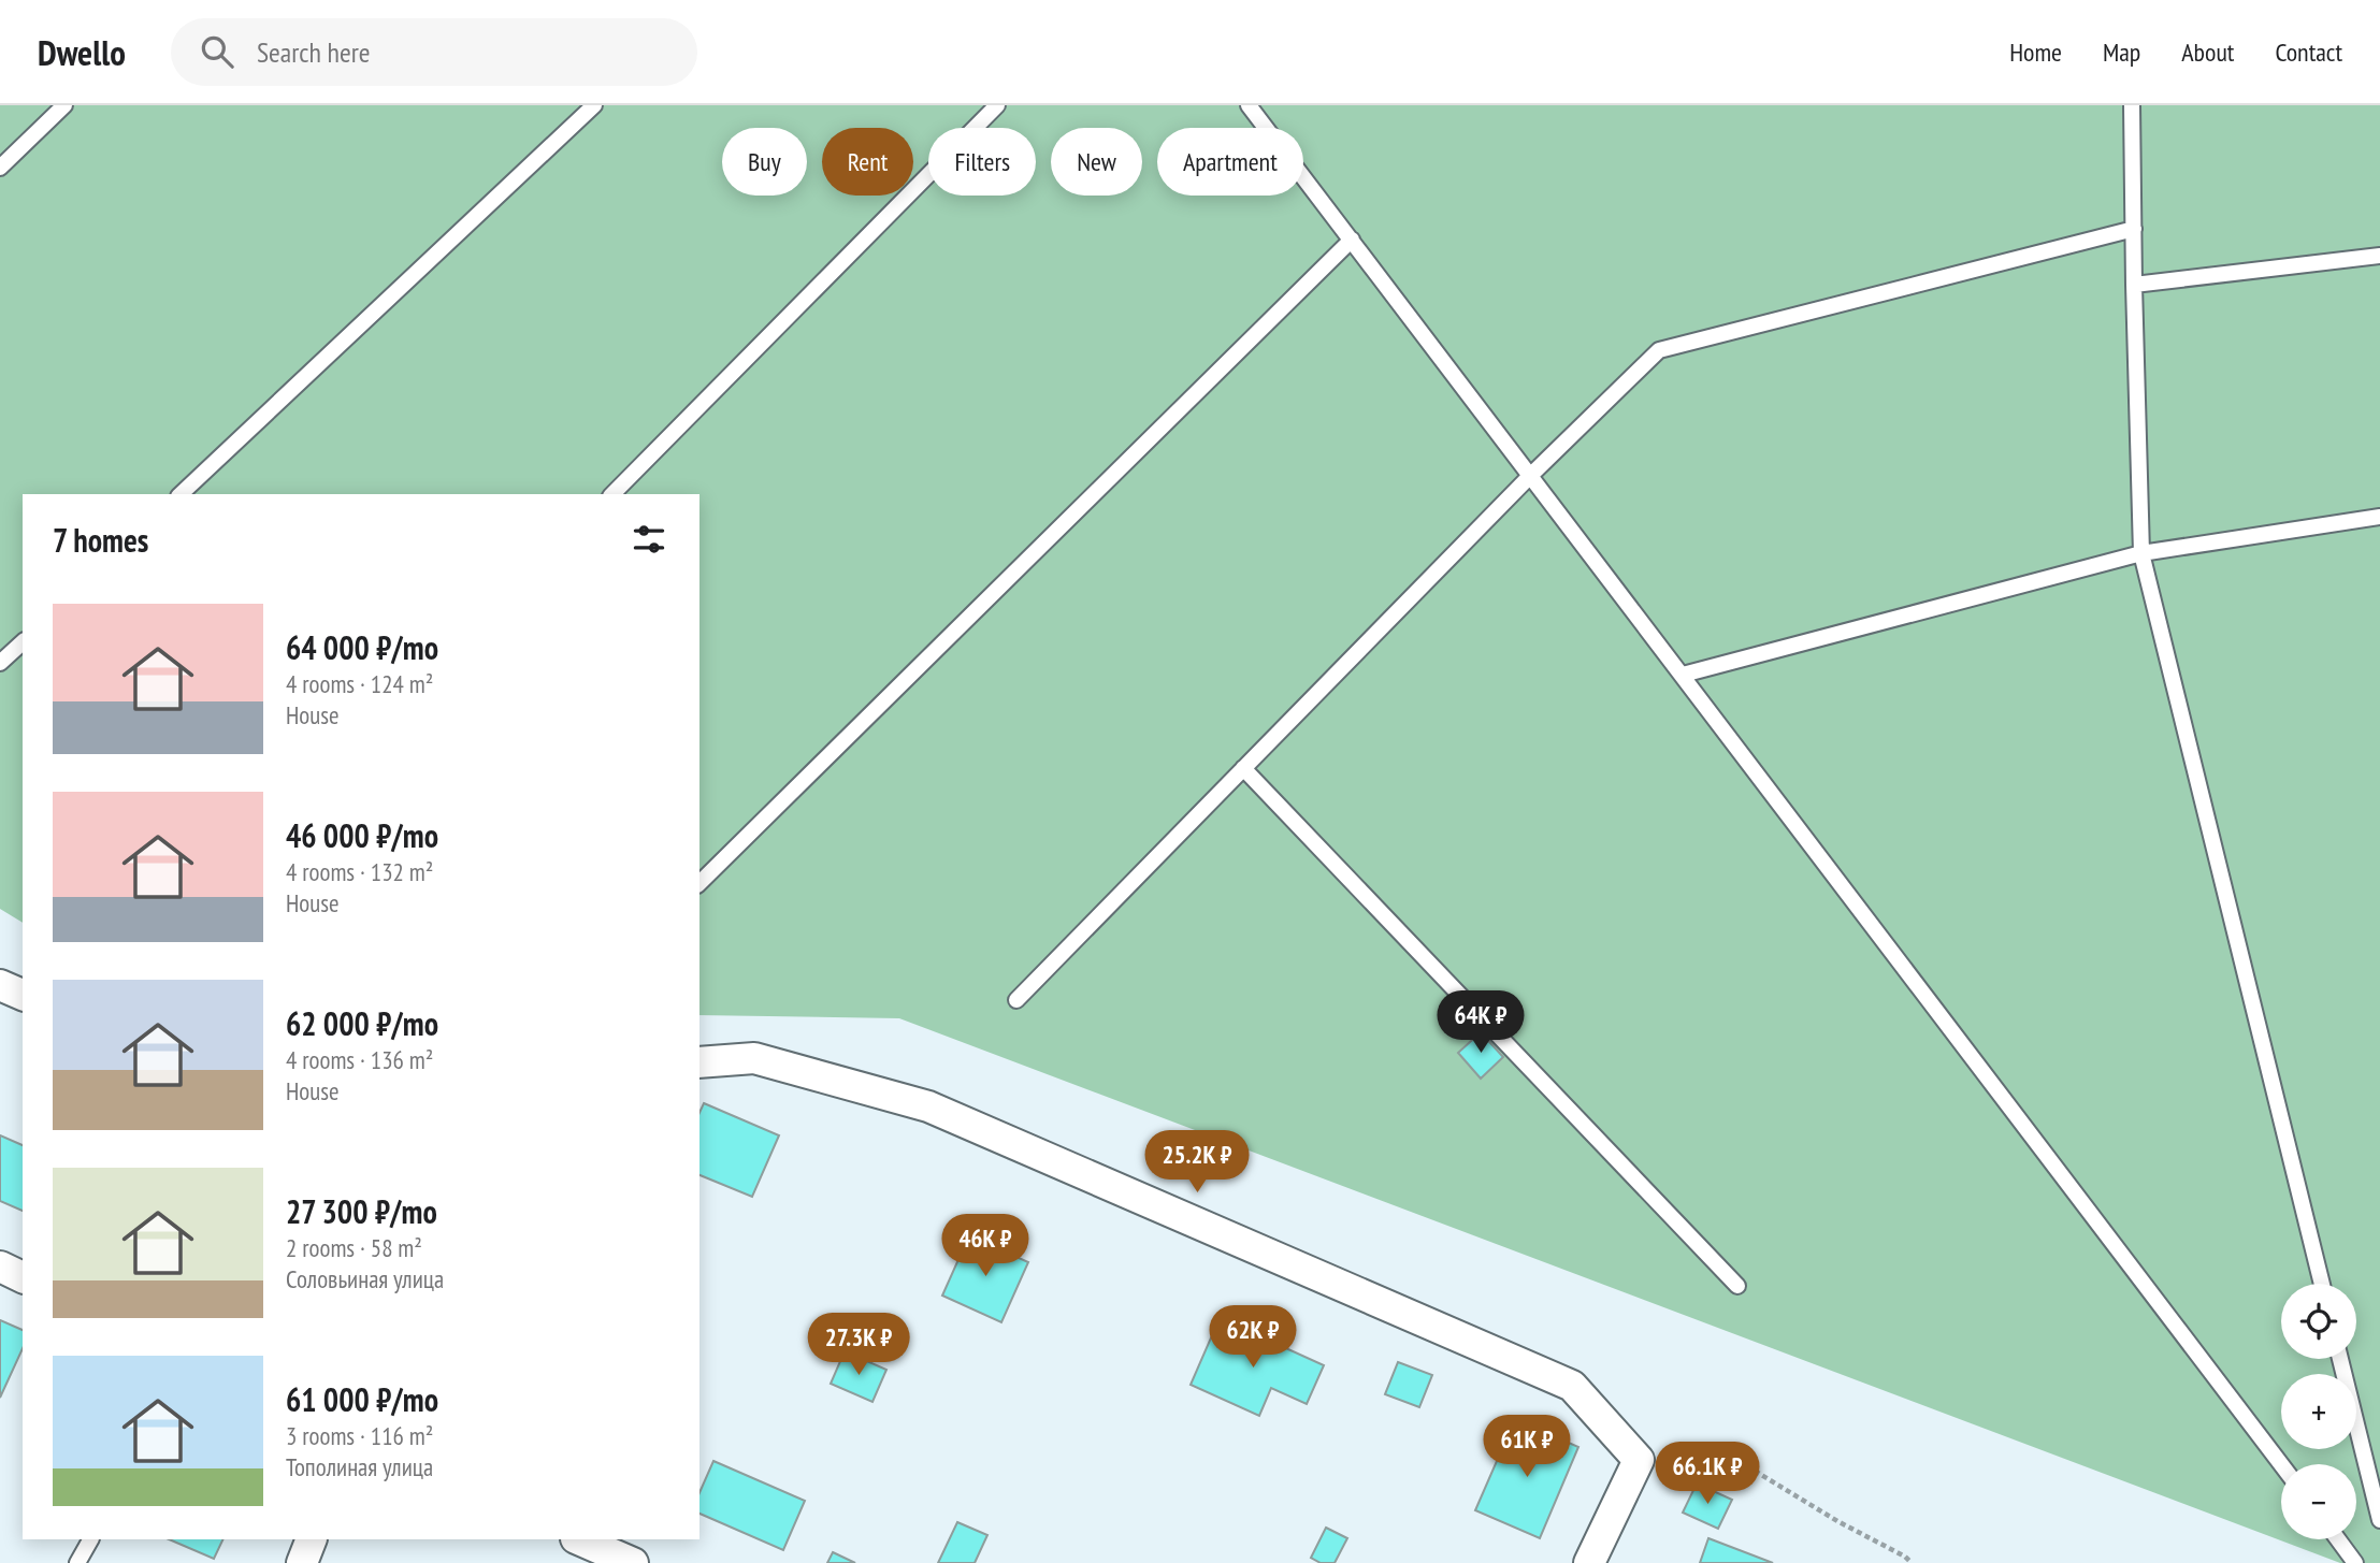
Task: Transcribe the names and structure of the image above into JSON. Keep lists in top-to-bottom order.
{
  "page": {
    "header": "Dwello",
    "search": "Search here",
    "nav": [
      "Home",
      "Map",
      "About",
      "Contact"
    ],
    "chip": [
      "Buy",
      "Rent",
      "Filters",
      "New",
      "Apartment"
    ],
    "heading": "7 homes",
    "list": [
      {
        "name": "64 000 ₽/mo",
        "note": "4 rooms · 124 m² · House"
      },
      {
        "name": "46 000 ₽/mo",
        "note": "4 rooms · 132 m² · House"
      },
      {
        "name": "62 000 ₽/mo",
        "note": "4 rooms · 136 m² · House"
      },
      {
        "name": "27 300 ₽/mo",
        "note": "2 rooms · 58 m² · Соловьиная улица"
      },
      {
        "name": "61 000 ₽/mo",
        "note": "3 rooms · 116 m² · Тополиная улица"
      }
    ],
    "price": [
      "64K ₽",
      "25.2K ₽",
      "46K ₽",
      "62K ₽",
      "27.3K ₽",
      "61K ₽",
      "66.1K ₽"
    ],
    "map_buttons": ["+", "−"]
  }
}
